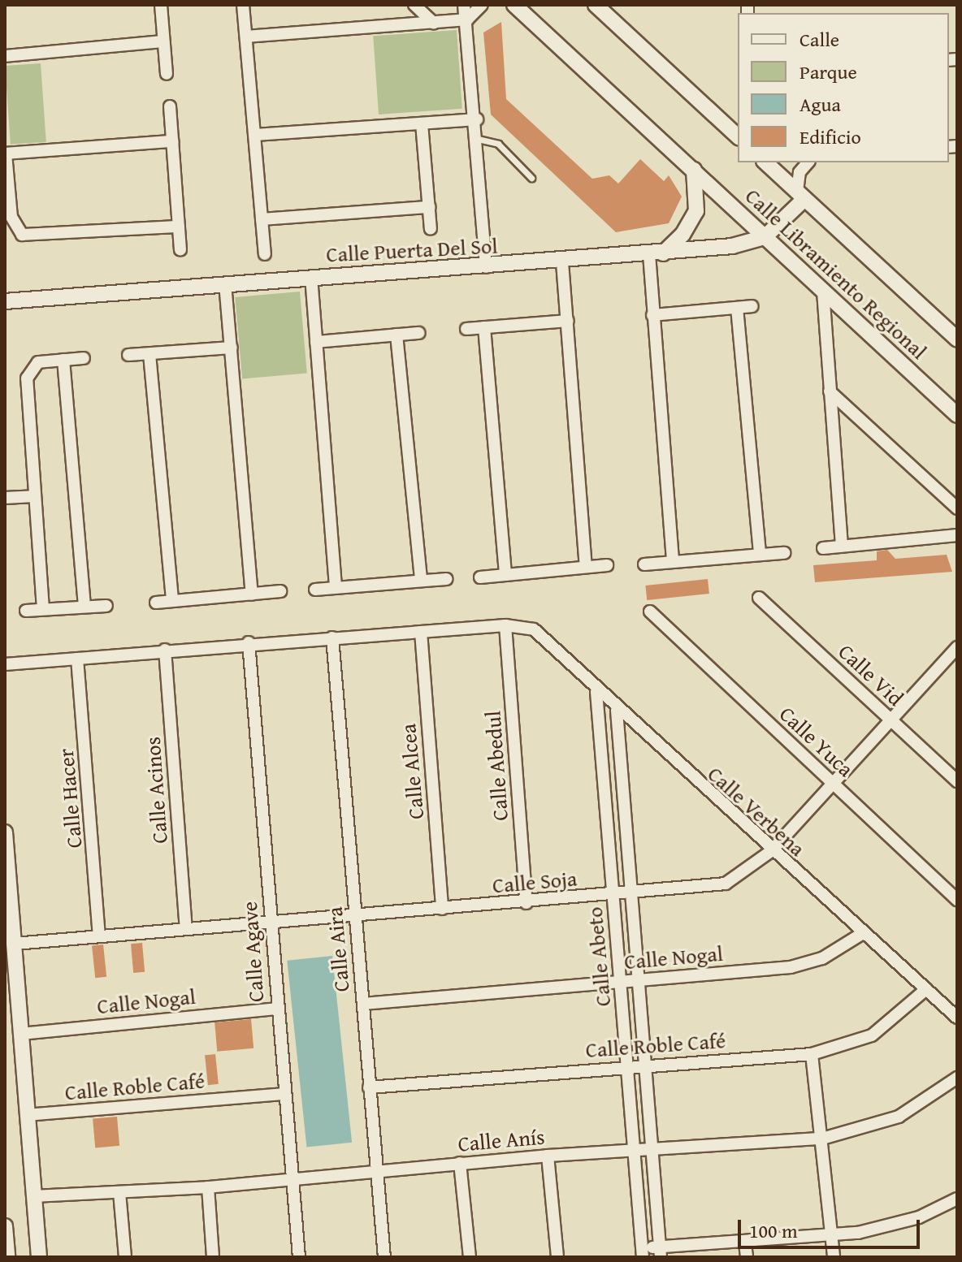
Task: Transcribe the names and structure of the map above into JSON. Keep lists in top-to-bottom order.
{
  "streets": {
    "street": [
      "Calle Puerta Del Sol",
      "Calle Libramiento Regional",
      "Calle Vid",
      "Calle Yuca",
      "Calle Abedul",
      "Calle Alcea",
      "Calle Acinos",
      "Calle Hacer",
      "Calle Verbena",
      "Calle Soja",
      "Calle Aira",
      "Calle Agave",
      "Calle Abeto",
      "Calle Nogal",
      "Calle Roble Café",
      "Calle Anís"
    ]
  },
  "crossings": [
    ["Calle Puerta Del Sol", "Calle Libramiento Regional"],
    ["Calle Vid", "Calle Soja"],
    ["Calle Yuca", "Calle Soja"],
    ["Calle Abedul", "Calle Verbena"],
    ["Calle Abedul", "Calle Soja"],
    ["Calle Alcea", "Calle Soja"],
    ["Calle Acinos", "Calle Soja"],
    ["Calle Hacer", "Calle Soja"],
    ["Calle Verbena", "Calle Soja"],
    ["Calle Verbena", "Calle Abeto"],
    ["Calle Verbena", "Calle Nogal"],
    ["Calle Verbena", "Calle Roble Café"],
    ["Calle Soja", "Calle Aira"],
    ["Calle Soja", "Calle Agave"],
    ["Calle Soja", "Calle Abeto"],
    ["Calle Aira", "Calle Nogal"],
    ["Calle Aira", "Calle Roble Café"],
    ["Calle Aira", "Calle Anís"],
    ["Calle Agave", "Calle Nogal"],
    ["Calle Agave", "Calle Roble Café"],
    ["Calle Agave", "Calle Anís"],
    ["Calle Abeto", "Calle Nogal"],
    ["Calle Abeto", "Calle Roble Café"],
    ["Calle Abeto", "Calle Anís"]
  ],
  "legend": [
    "Calle",
    "Parque",
    "Agua",
    "Edificio"
  ],
  "scale_bar": "100 m"
}
